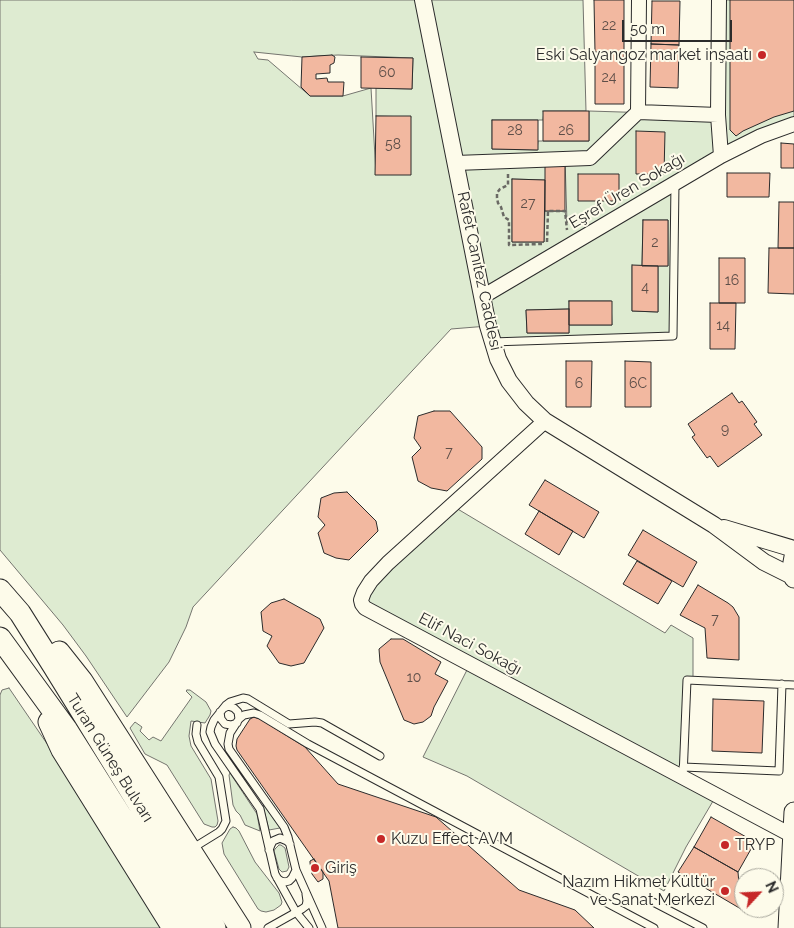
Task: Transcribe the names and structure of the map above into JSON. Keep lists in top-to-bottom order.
{
  "streets": {
    "main road": ["Turan Güneş Bulvarı"],
    "street": ["Eşref Üren Sokağı", "Rafet Canıtez Caddesi", "Elif Naci Sokağı"]
  },
  "crossings": [
    ["Eşref Üren Sokağı", "Rafet Canıtez Caddesi"],
    ["Rafet Canıtez Caddesi", "Elif Naci Sokağı"]
  ],
  "places": [
    "Eski Salyangoz market inşaatı",
    "Kuzu Effect AVM",
    "TRYP",
    "Giriş",
    "Nazım Hikmet Kültür ve Sanat Merkezi"
  ],
  "house_numbers": [
    "22",
    "60",
    "24",
    "28",
    "26",
    "58",
    "27",
    "2",
    "16",
    "4",
    "14",
    "6",
    "6C",
    "9",
    "7",
    "7",
    "10"
  ],
  "scale_bar": "50 m",
  "north": "top right"
}
